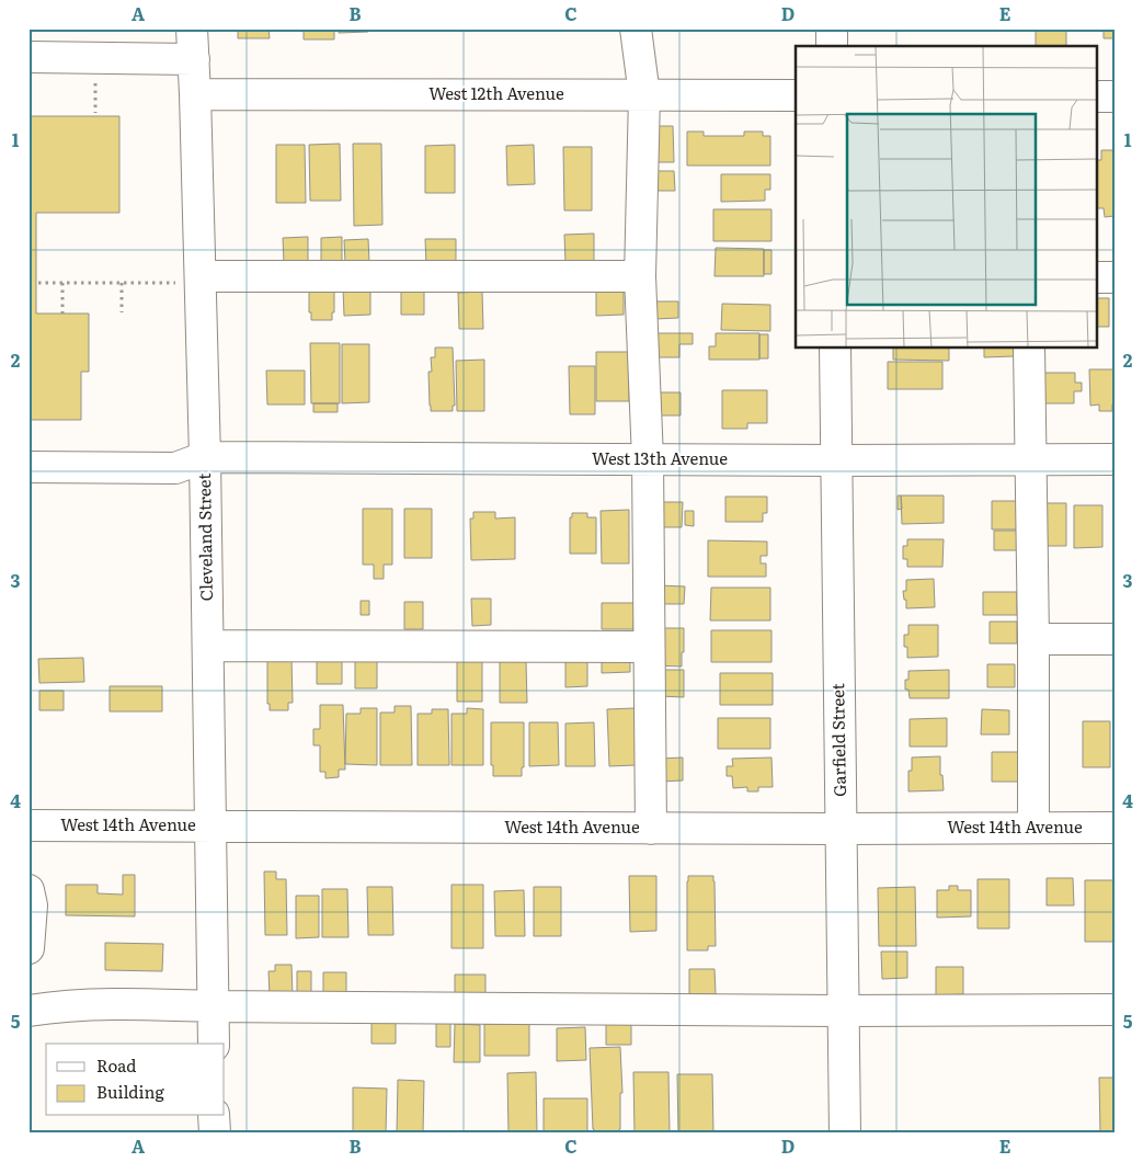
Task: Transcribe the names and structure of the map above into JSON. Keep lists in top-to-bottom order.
{
  "streets": {
    "street": [
      "West 12th Avenue",
      "West 13th Avenue",
      "Cleveland Street",
      "Garfield Street",
      "West 14th Avenue"
    ]
  },
  "crossings": [
    ["West 12th Avenue", "Cleveland Street"],
    ["West 13th Avenue", "Cleveland Street"],
    ["West 13th Avenue", "Garfield Street"],
    ["Cleveland Street", "West 14th Avenue"],
    ["Garfield Street", "West 14th Avenue"]
  ],
  "legend": ["Road", "Building"],
  "grid": {
    "columns": [
      "A",
      "B",
      "C",
      "D",
      "E"
    ],
    "rows": [
      "1",
      "2",
      "3",
      "4",
      "5"
    ]
  }
}
